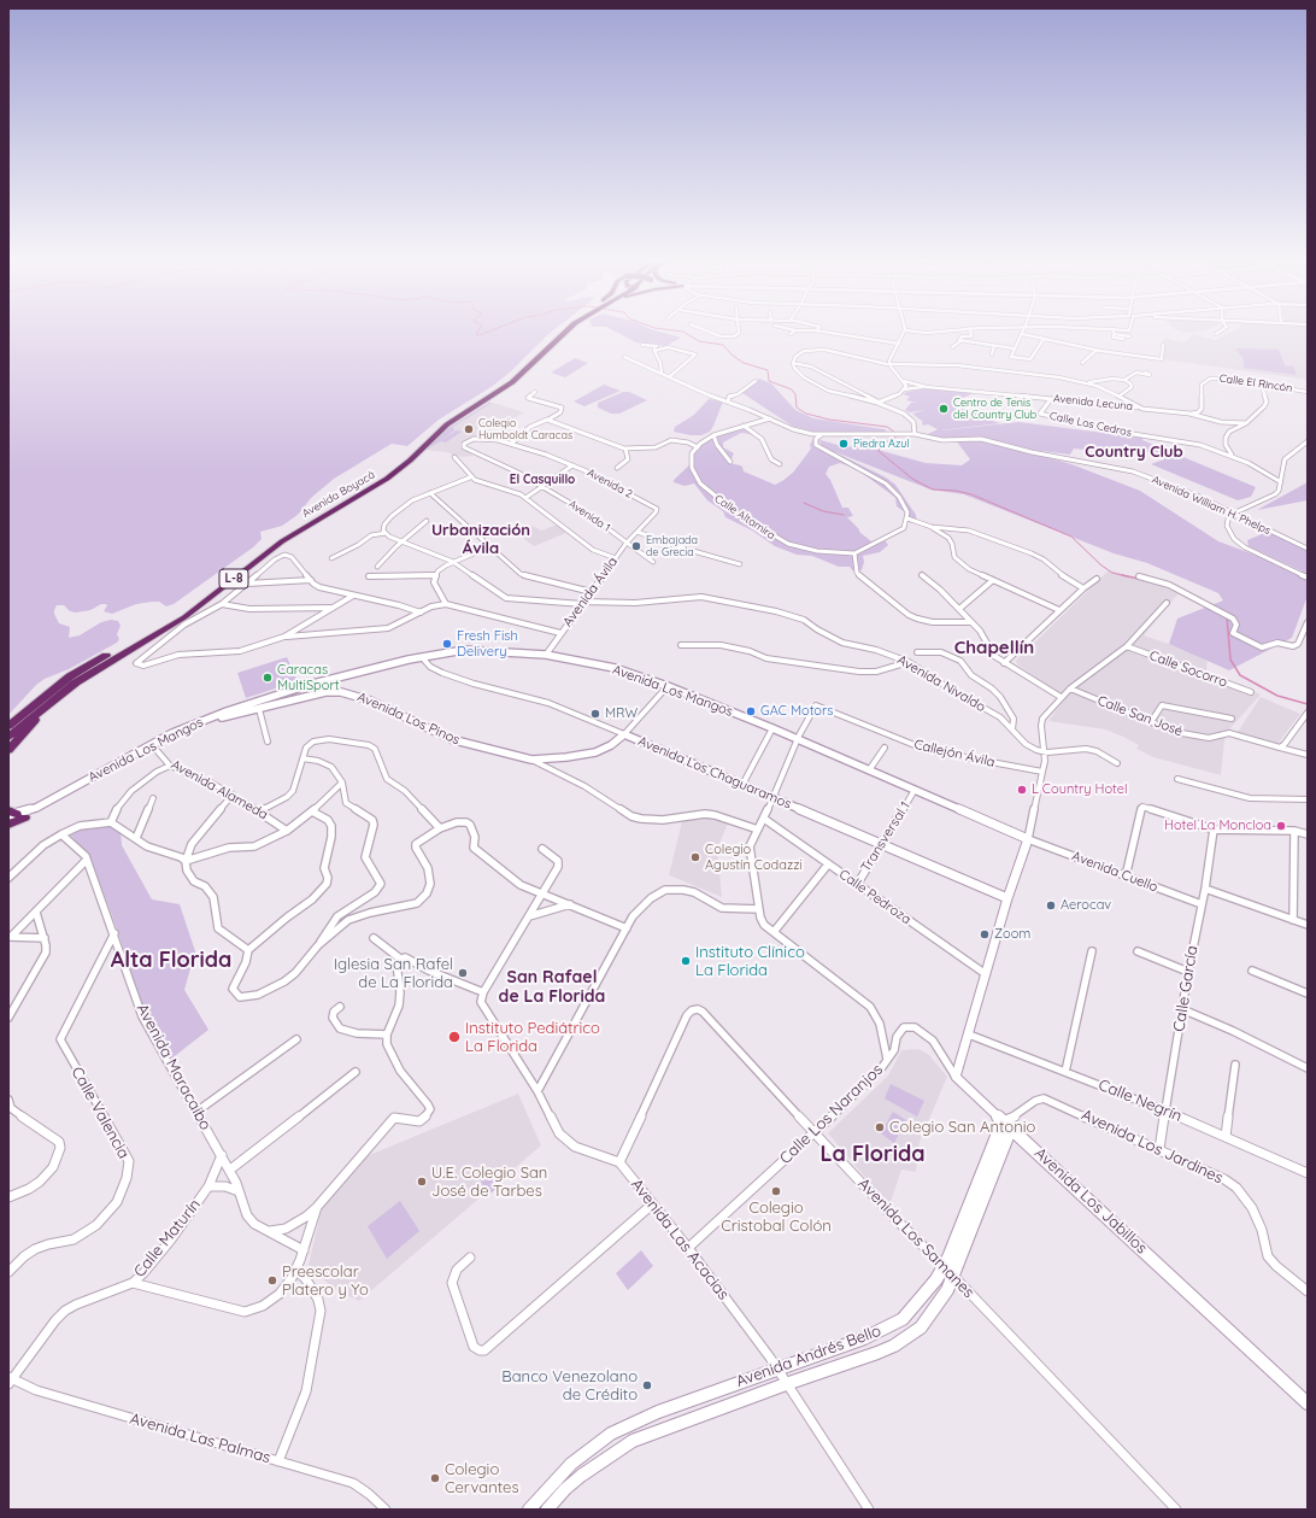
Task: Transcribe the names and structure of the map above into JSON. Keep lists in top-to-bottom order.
{
  "streets": {
    "highway": ["Avenida Boyacá", "L-8"],
    "street": [
      "Calle El Rincón",
      "Avenida Lecuna",
      "Calle Los Cedros",
      "Avenida 2",
      "Avenida William H. Phelps",
      "Avenida 1",
      "Calle Altamira",
      "Avenida Ávila",
      "Calle Socorro",
      "Avenida Nivaldo",
      "Avenida Los Mangos",
      "Calle San José",
      "Avenida Los Pinos",
      "Callejón Ávila",
      "Avenida Los Chaguaramos",
      "Avenida Alameda",
      "Transversal 1",
      "Avenida Cuello",
      "Calle Pedroza",
      "Calle García",
      "Avenida Maracaibo",
      "Calle Negrín",
      "Calle Valencia",
      "Calle Los Naranjos",
      "Avenida Los Jardines",
      "Avenida Los Jabillos",
      "Calle Maturín",
      "Avenida Los Samanes",
      "Avenida Las Acacias",
      "Avenida Andrés Bello",
      "Avenida Las Palmas"
    ]
  },
  "crossings": [
    ["Calle El Rincón", "Avenida Lecuna"],
    ["Avenida Lecuna", "Calle Los Cedros"],
    ["Avenida 2", "Avenida 1"],
    ["Avenida 2", "Avenida Ávila"],
    ["Avenida 1", "Avenida Ávila"],
    ["Avenida Ávila", "Avenida Nivaldo"],
    ["Avenida Ávila", "Avenida Los Mangos"],
    ["Avenida Los Mangos", "Avenida Los Pinos"],
    ["Avenida Los Mangos", "Callejón Ávila"],
    ["Avenida Los Mangos", "Avenida Los Chaguaramos"],
    ["Avenida Los Mangos", "Transversal 1"],
    ["Avenida Los Mangos", "Avenida Cuello"],
    ["Avenida Los Pinos", "Avenida Alameda"],
    ["Avenida Los Chaguaramos", "Transversal 1"],
    ["Transversal 1", "Calle Pedroza"],
    ["Avenida Cuello", "Calle García"],
    ["Calle García", "Calle Negrín"],
    ["Calle García", "Avenida Los Jardines"],
    ["Avenida Maracaibo", "Calle Valencia"],
    ["Avenida Maracaibo", "Calle Maturín"],
    ["Calle Los Naranjos", "Avenida Los Jabillos"],
    ["Calle Los Naranjos", "Avenida Los Samanes"],
    ["Calle Los Naranjos", "Avenida Las Acacias"],
    ["Avenida Los Jardines", "Avenida Los Jabillos"],
    ["Avenida Los Jardines", "Avenida Andrés Bello"],
    ["Avenida Los Jabillos", "Avenida Andrés Bello"],
    ["Calle Maturín", "Avenida Las Palmas"],
    ["Avenida Los Samanes", "Avenida Las Acacias"],
    ["Avenida Los Samanes", "Avenida Andrés Bello"],
    ["Avenida Las Acacias", "Avenida Andrés Bello"]
  ],
  "districts": [
    "Country Club",
    "El Casquillo",
    "Urbanización Ávila",
    "Chapellín",
    "Alta Florida",
    "San Rafael de La Florida",
    "La Florida"
  ],
  "places": [
    "Centro de Tenis del Country Club",
    "Colegio Humboldt Caracas",
    "Piedra Azul",
    "Embajada de Grecia",
    "Fresh Fish Delivery",
    "Caracas MultiSport",
    "GAC Motors",
    "MRW",
    "L Country Hotel",
    "Hotel La Moncloa",
    "Colegio Agustín Codazzi",
    "Aerocav",
    "Zoom",
    "Instituto Clínico La Florida",
    "Iglesia San Rafel de La Florida",
    "Instituto Pediátrico La Florida",
    "Colegio San Antonio",
    "U.E. Colegio San José de Tarbes",
    "Colegio Cristobal Colón",
    "Preescolar Platero y Yo",
    "Banco Venezolano de Crédito",
    "Colegio Cervantes"
  ]
}
